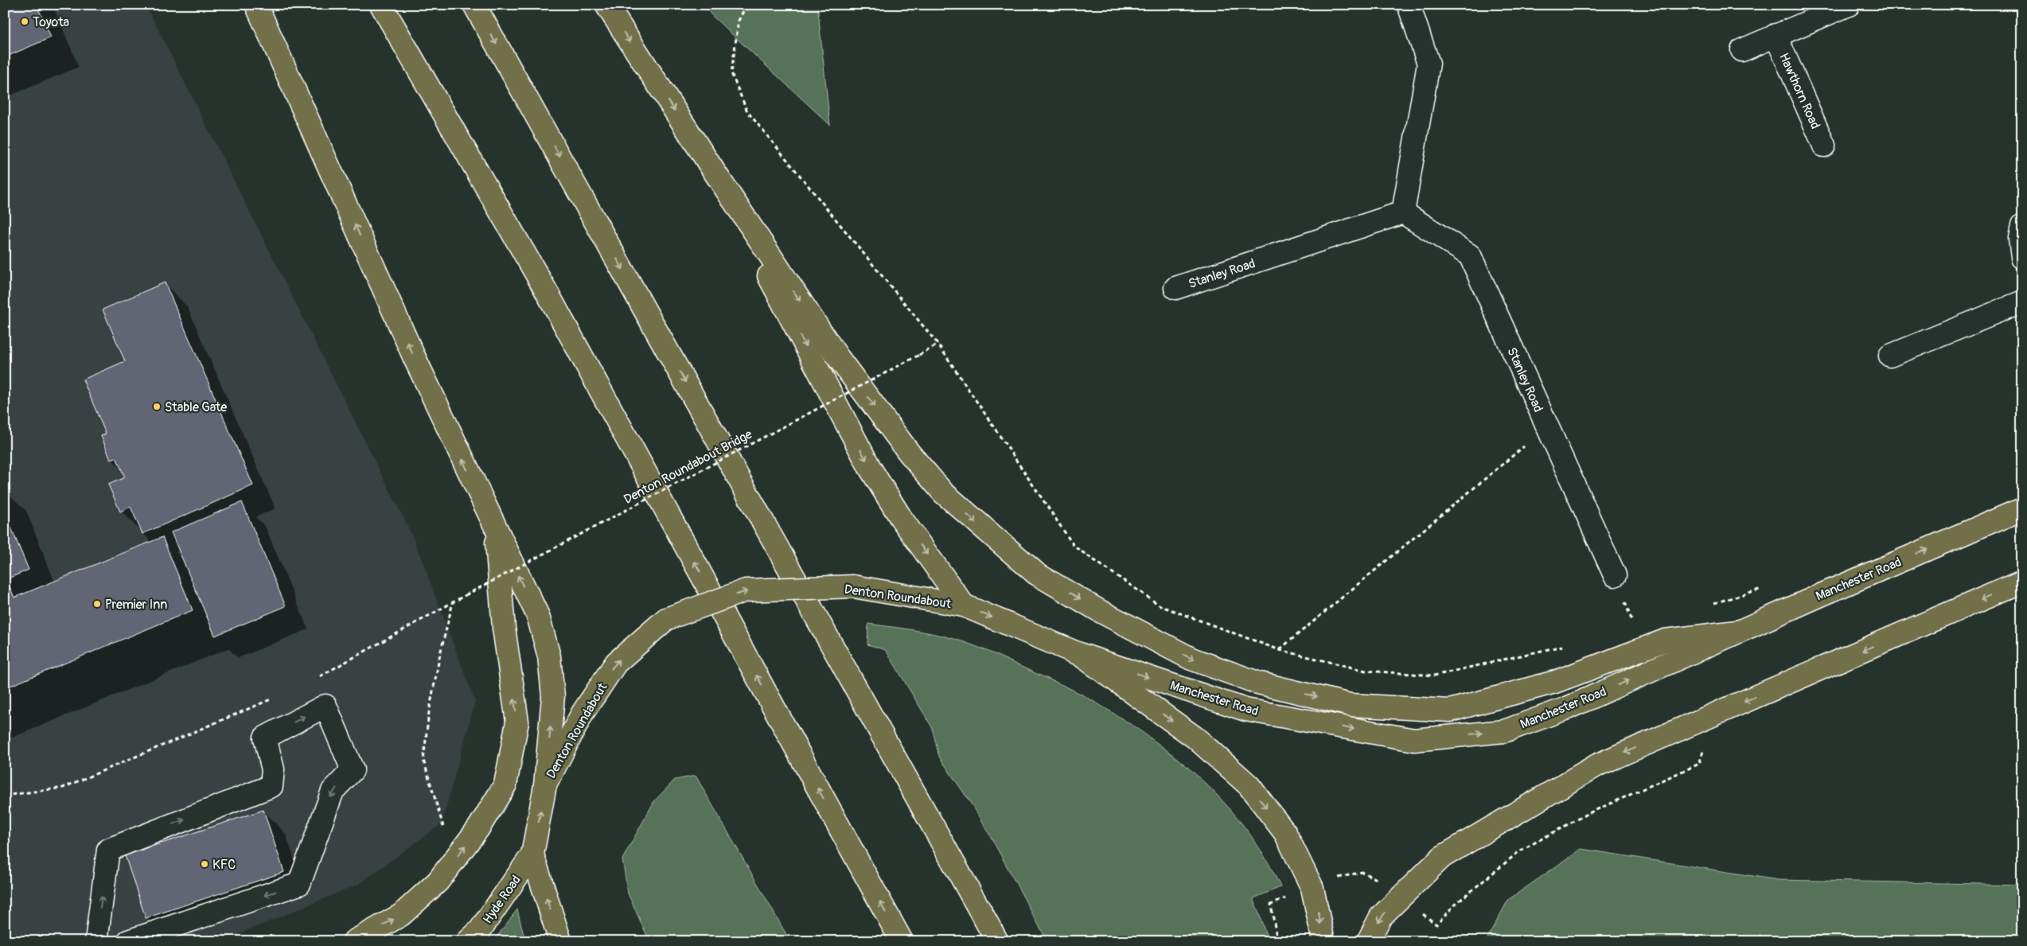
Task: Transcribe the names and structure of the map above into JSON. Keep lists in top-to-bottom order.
{
  "streets": {
    "highway": ["Manchester Road", "Denton Roundabout", "Hyde Road"],
    "street": ["Hawthorn Road", "Stanley Road"],
    "path": ["Denton Roundabout Bridge"]
  },
  "crossings": [
    ["Manchester Road", "Denton Roundabout"],
    ["Denton Roundabout", "Hyde Road"]
  ],
  "places": [
    "Toyota",
    "Stable Gate",
    "Premier Inn",
    "KFC"
  ]
}
